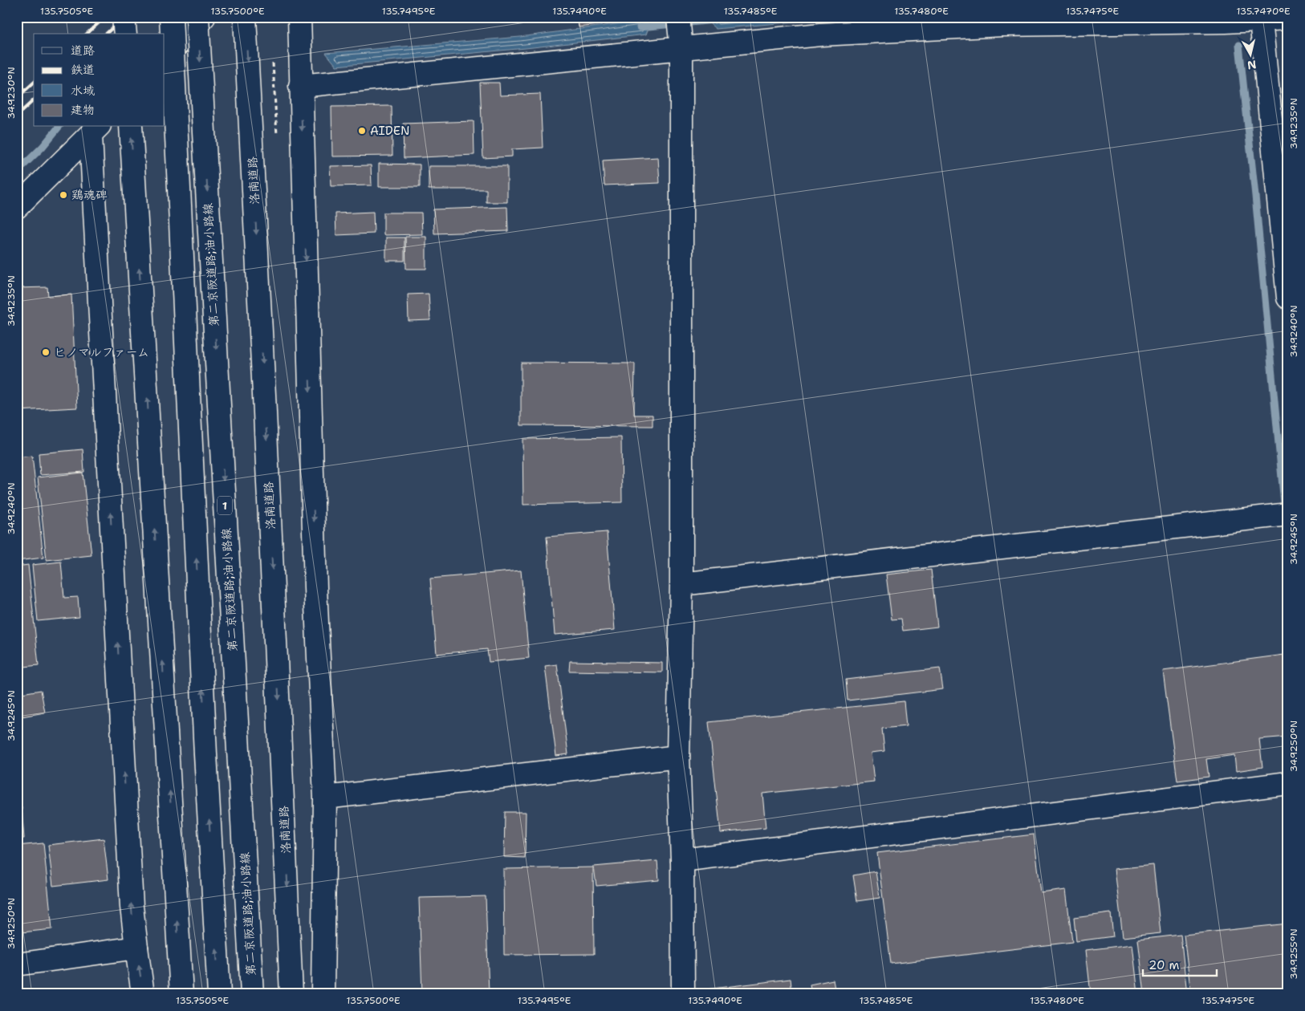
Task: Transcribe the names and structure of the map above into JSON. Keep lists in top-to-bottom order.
{
  "streets": {
    "main road": ["洛南道路", "第二京阪道路;油小路線", "1"]
  },
  "places": ["AIDEN", "鶏魂碑", "ヒノマルファーム"],
  "legend": [
    "道路",
    "鉄道",
    "水域",
    "建物"
  ],
  "scale_bar": "20 m",
  "north": "bottom",
  "coordinates": [
    "135.7505°E",
    "135.7500°E",
    "135.7495°E",
    "135.7490°E",
    "135.7485°E",
    "135.7480°E",
    "135.7475°E",
    "135.7470°E",
    "34.9230°N",
    "34.9235°N",
    "34.9240°N",
    "34.9245°N",
    "34.9250°N",
    "34.9255°N"
  ]
}
